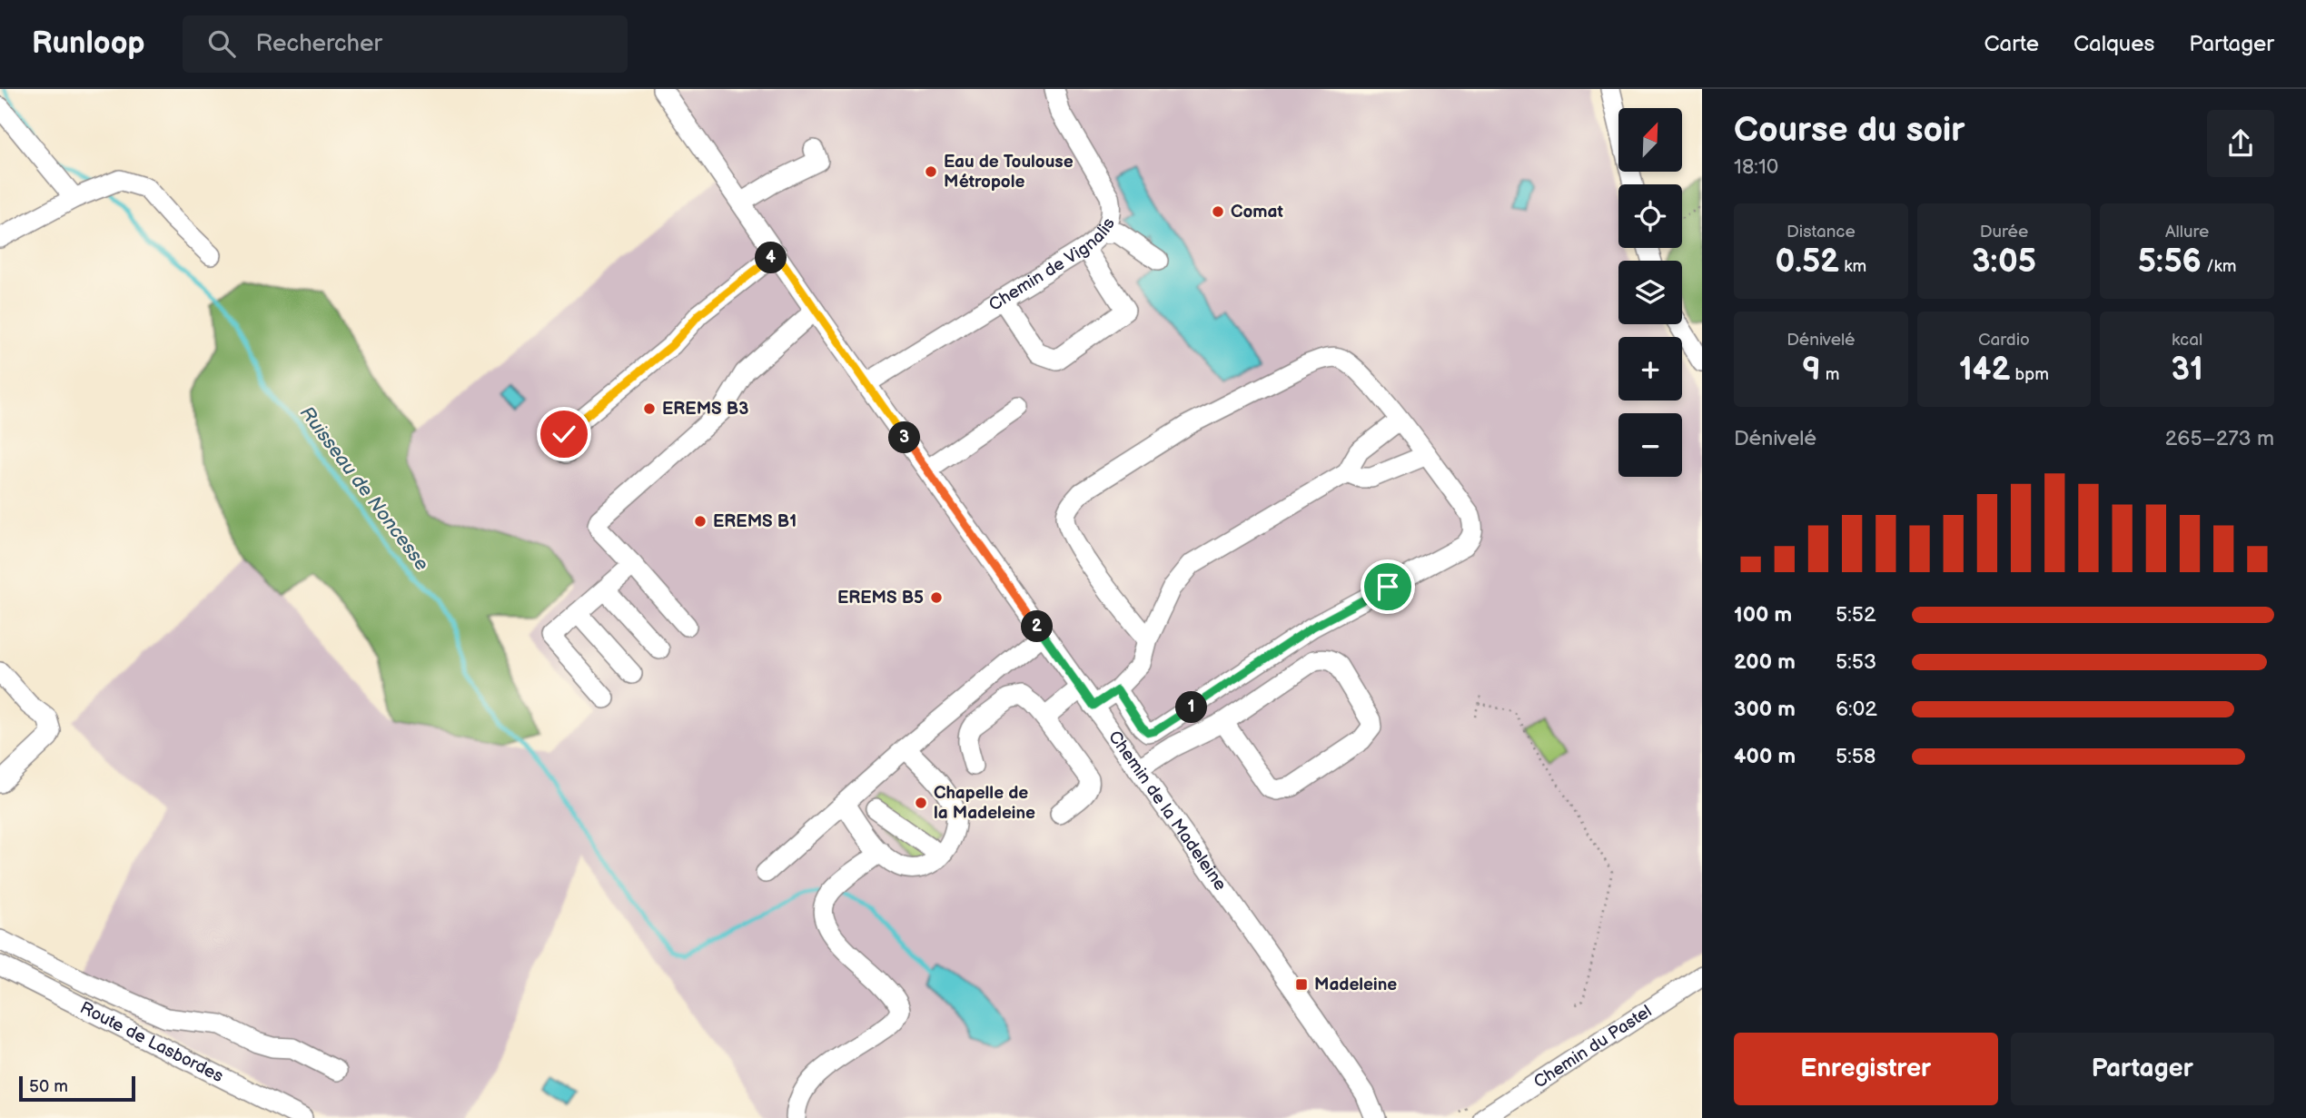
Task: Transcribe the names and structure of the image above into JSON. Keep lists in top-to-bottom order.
{
  "streets": {
    "street": [
      "Chemin de Vignalis",
      "Chemin de la Madeleine",
      "Route de Lasbordes",
      "Chemin du Pastel"
    ]
  },
  "crossings": [
    ["Chemin de Vignalis", "Chemin de la Madeleine"]
  ],
  "water": ["Ruisseau de Noncesse"],
  "places": {
    "other": [
      "Eau de Toulouse Métropole",
      "Comat",
      "EREMS B3",
      "EREMS B1",
      "EREMS B5",
      "Chapelle de la Madeleine"
    ],
    "transit": ["Madeleine"]
  },
  "scale_bar": "50 m",
  "north": "top right",
  "page": {
    "header": "Runloop",
    "search": "Rechercher",
    "nav": ["Carte", "Calques", "Partager"],
    "heading": ["Course du soir", "18:10"],
    "map_buttons": ["+", "−"],
    "stats": [
      ["Distance", "0.52 km"],
      ["Durée", "3:05"],
      ["Allure", "5:56 /km"],
      ["Dénivelé", "9 m"],
      ["Cardio", "142 bpm"],
      ["kcal", "31"]
    ],
    "pins": [
      "4",
      "3",
      "2",
      "1"
    ],
    "chart": ["Dénivelé", "265–273 m"],
    "list": [
      {
        "name": "100 m",
        "note": "5:52"
      },
      {
        "name": "200 m",
        "note": "5:53"
      },
      {
        "name": "300 m",
        "note": "6:02"
      },
      {
        "name": "400 m",
        "note": "5:58"
      }
    ],
    "buttons": ["Enregistrer", "Partager"],
    "scale": "50 m"
  }
}
